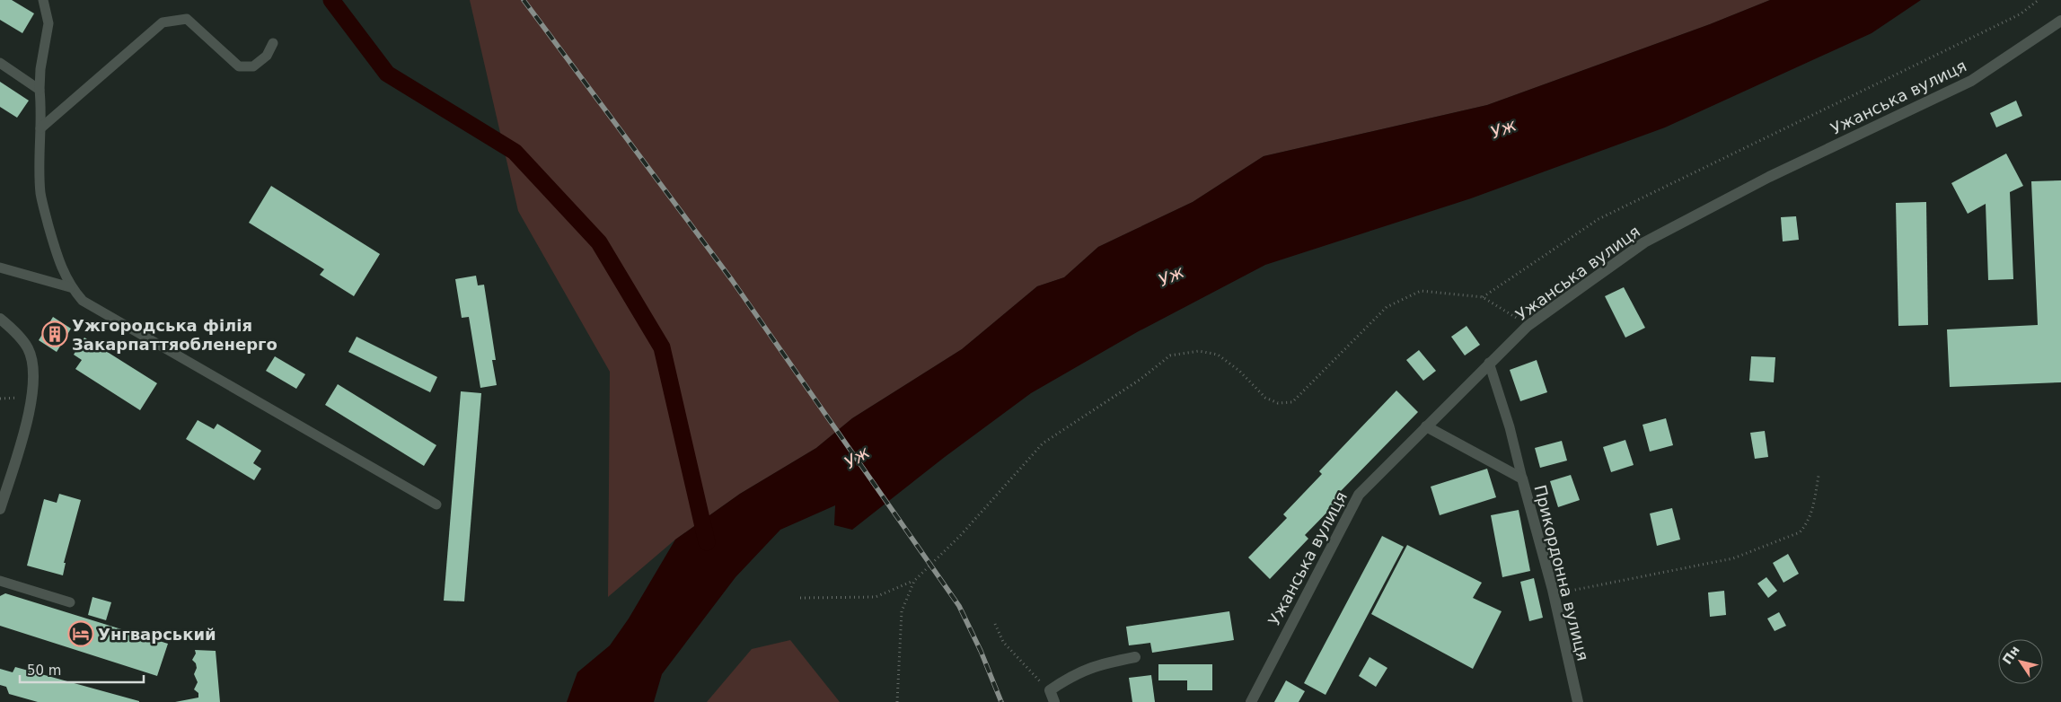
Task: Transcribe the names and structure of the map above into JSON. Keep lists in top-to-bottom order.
{
  "streets": {
    "street": ["Ужанська вулиця", "Прикордонна вулиця"]
  },
  "crossings": [
    ["Ужанська вулиця", "Прикордонна вулиця"]
  ],
  "water": ["Уж"],
  "places": {
    "building": ["Ужгородська філія Закарпаттяобленерго"],
    "hotel": ["Унгварський"]
  },
  "scale_bar": "50 m",
  "north": "top left"
}
